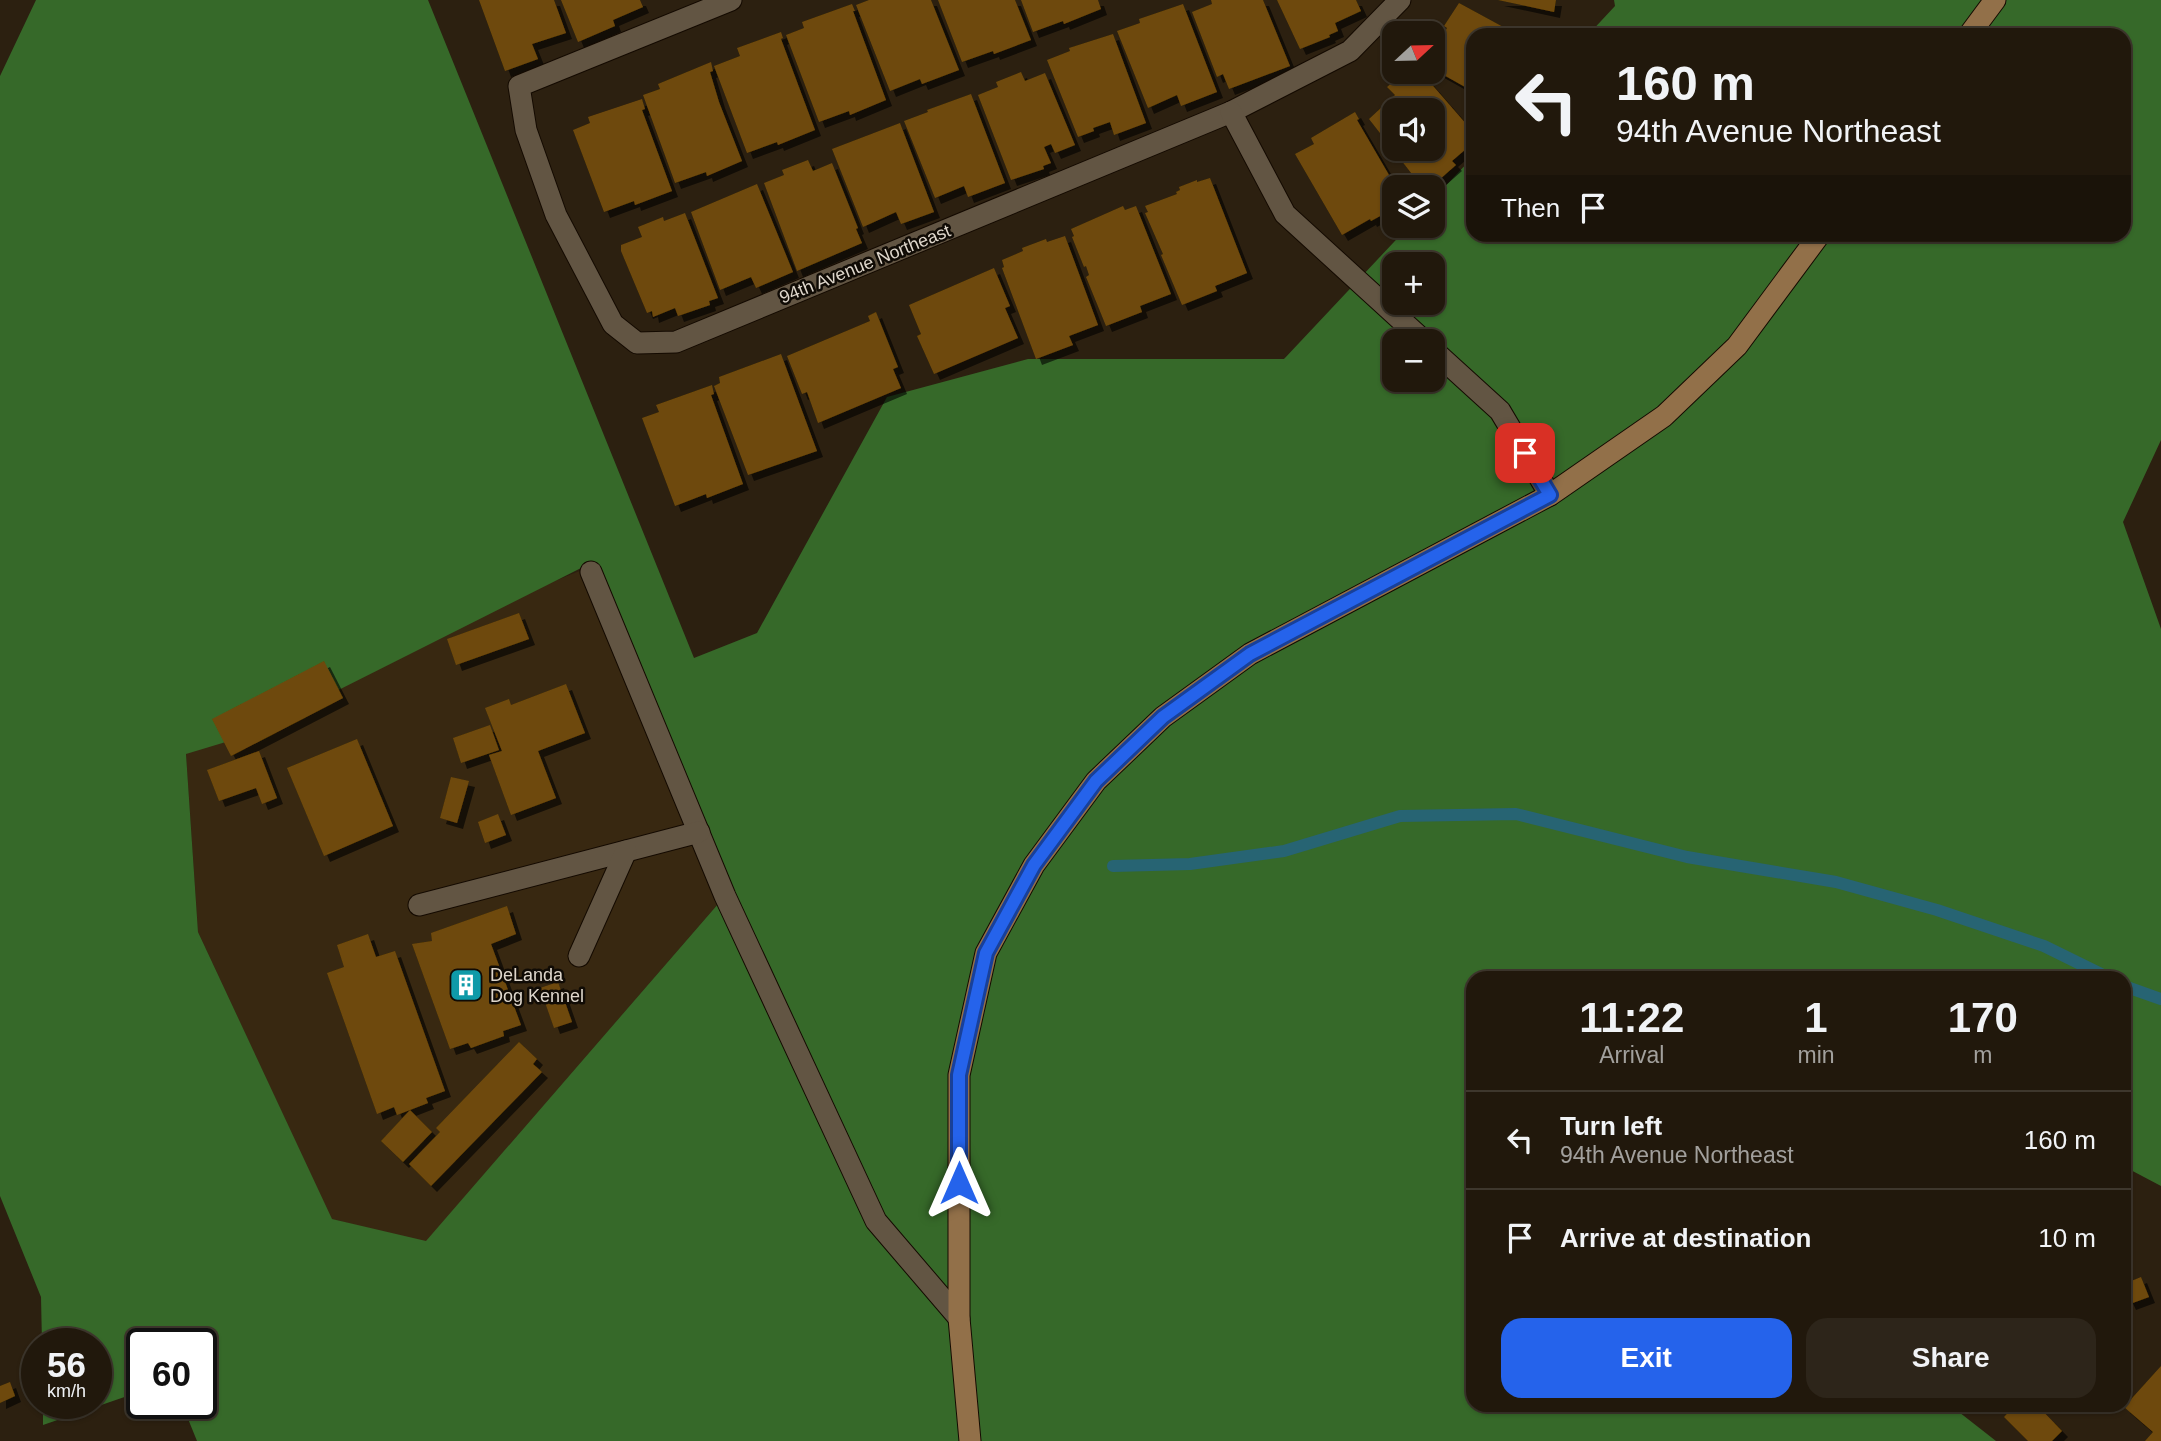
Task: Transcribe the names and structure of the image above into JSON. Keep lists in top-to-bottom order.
{
  "streets": {
    "street": ["94th Avenue Northeast"]
  },
  "places": {
    "building": ["DeLanda Dog Kennel"]
  },
  "north": "right",
  "page": {
    "map_buttons": ["+", "−"],
    "turn": ["160 m", "94th Avenue Northeast"],
    "then": "Then",
    "eta": [
      "11:22",
      "Arrival",
      "1",
      "min",
      "170",
      "m"
    ],
    "list": [
      {
        "name": "Turn left",
        "note": "94th Avenue Northeast",
        "value": "160 m"
      },
      {
        "name": "Arrive at destination",
        "value": "10 m"
      }
    ],
    "buttons": ["Exit", "Share"],
    "speed": "56 km/h",
    "limit": "60"
  }
}
